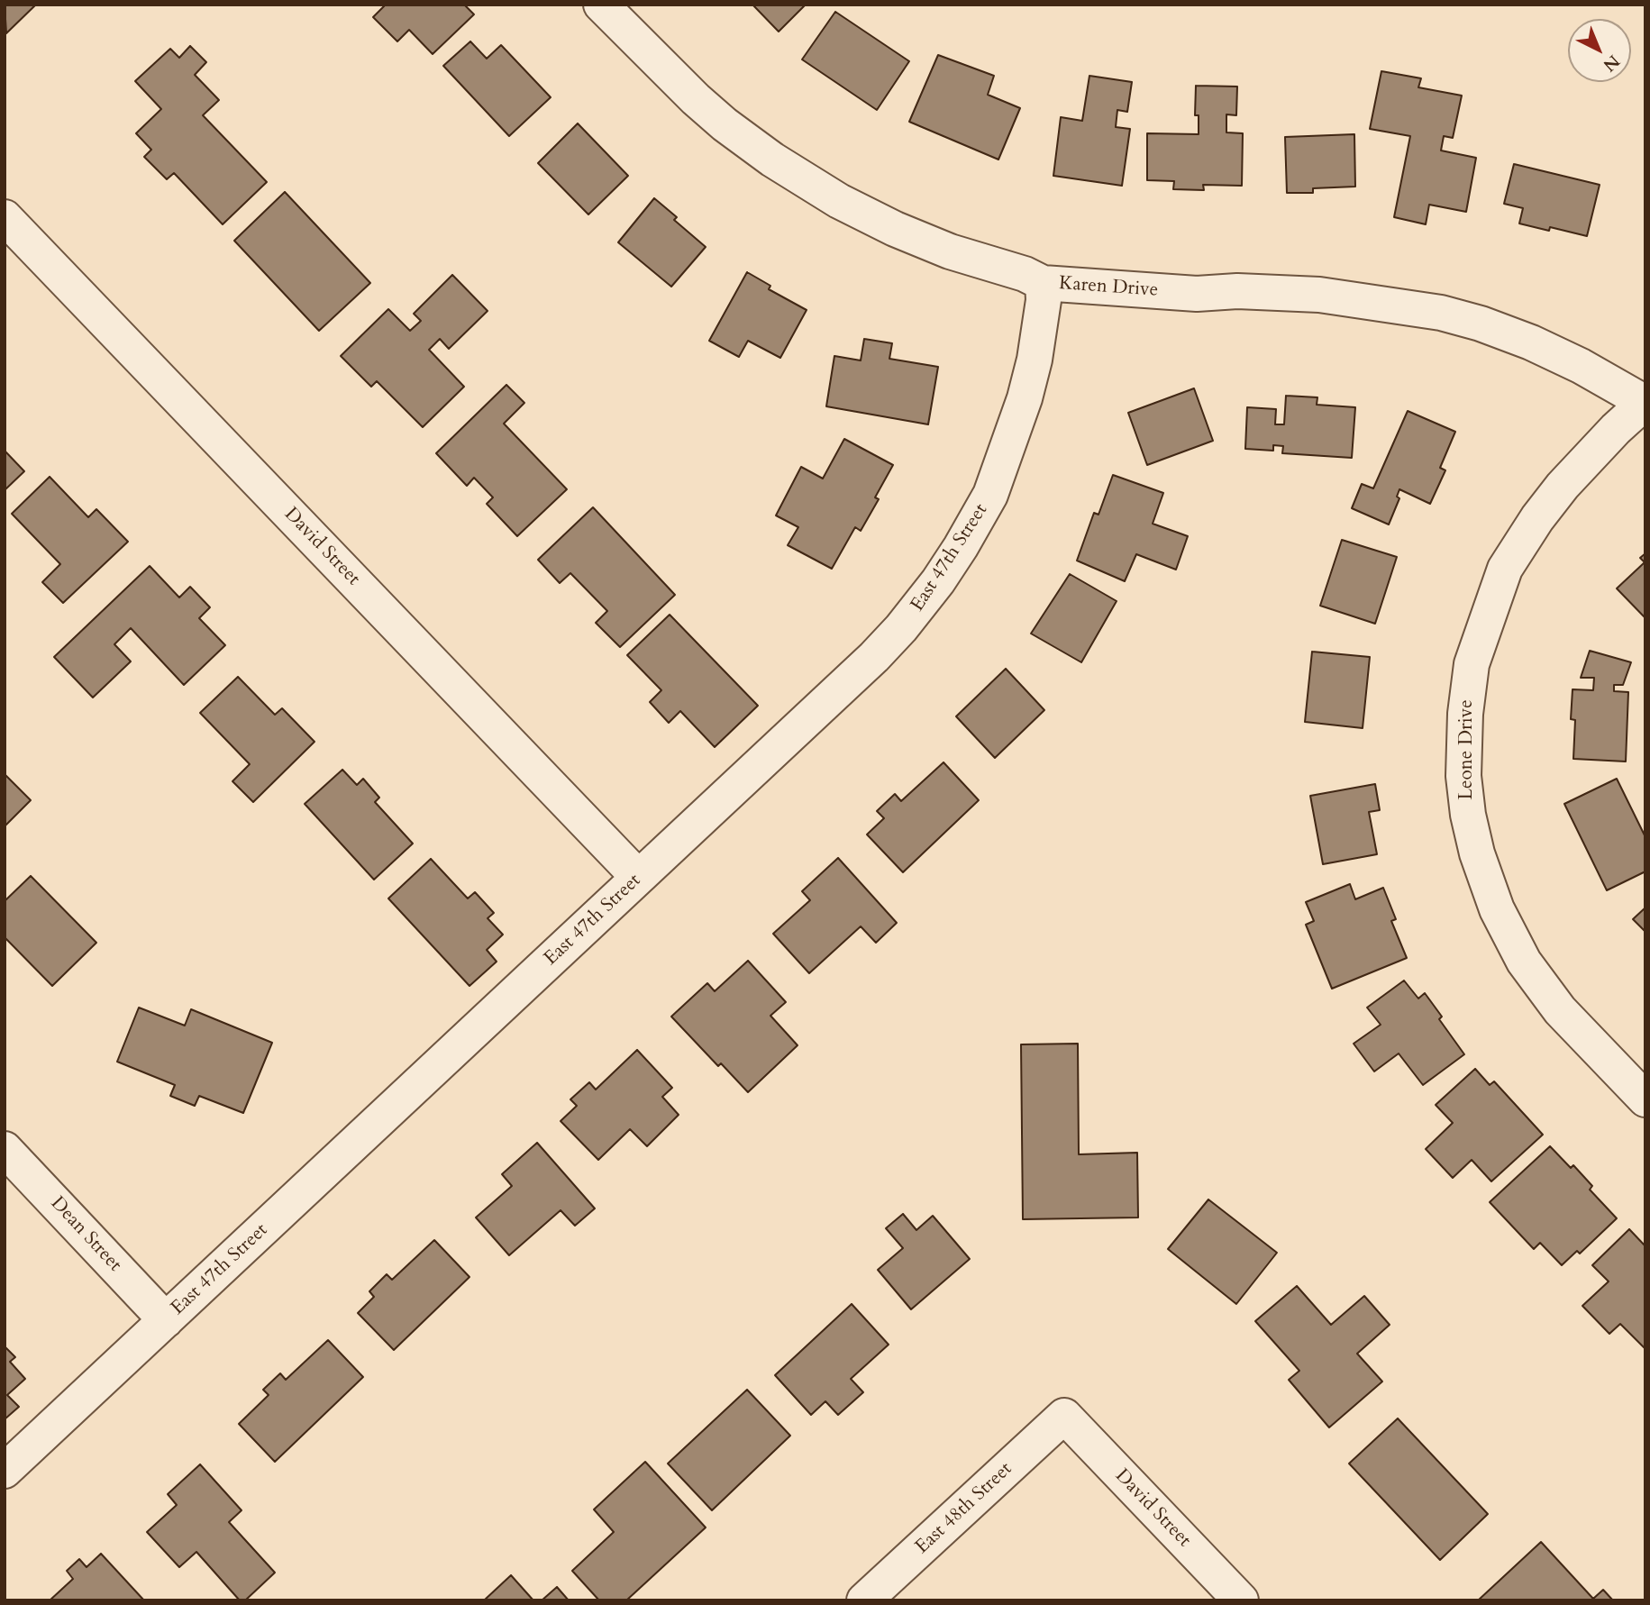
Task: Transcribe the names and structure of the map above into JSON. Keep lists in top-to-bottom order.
{
  "streets": {
    "street": [
      "Karen Drive",
      "David Street",
      "East 47th Street",
      "Leone Drive",
      "Dean Street",
      "East 48th Street"
    ]
  },
  "crossings": [
    ["Karen Drive", "East 47th Street"],
    ["Karen Drive", "Leone Drive"],
    ["David Street", "East 47th Street"],
    ["David Street", "East 48th Street"],
    ["East 47th Street", "Dean Street"]
  ],
  "north": "bottom right"
}
